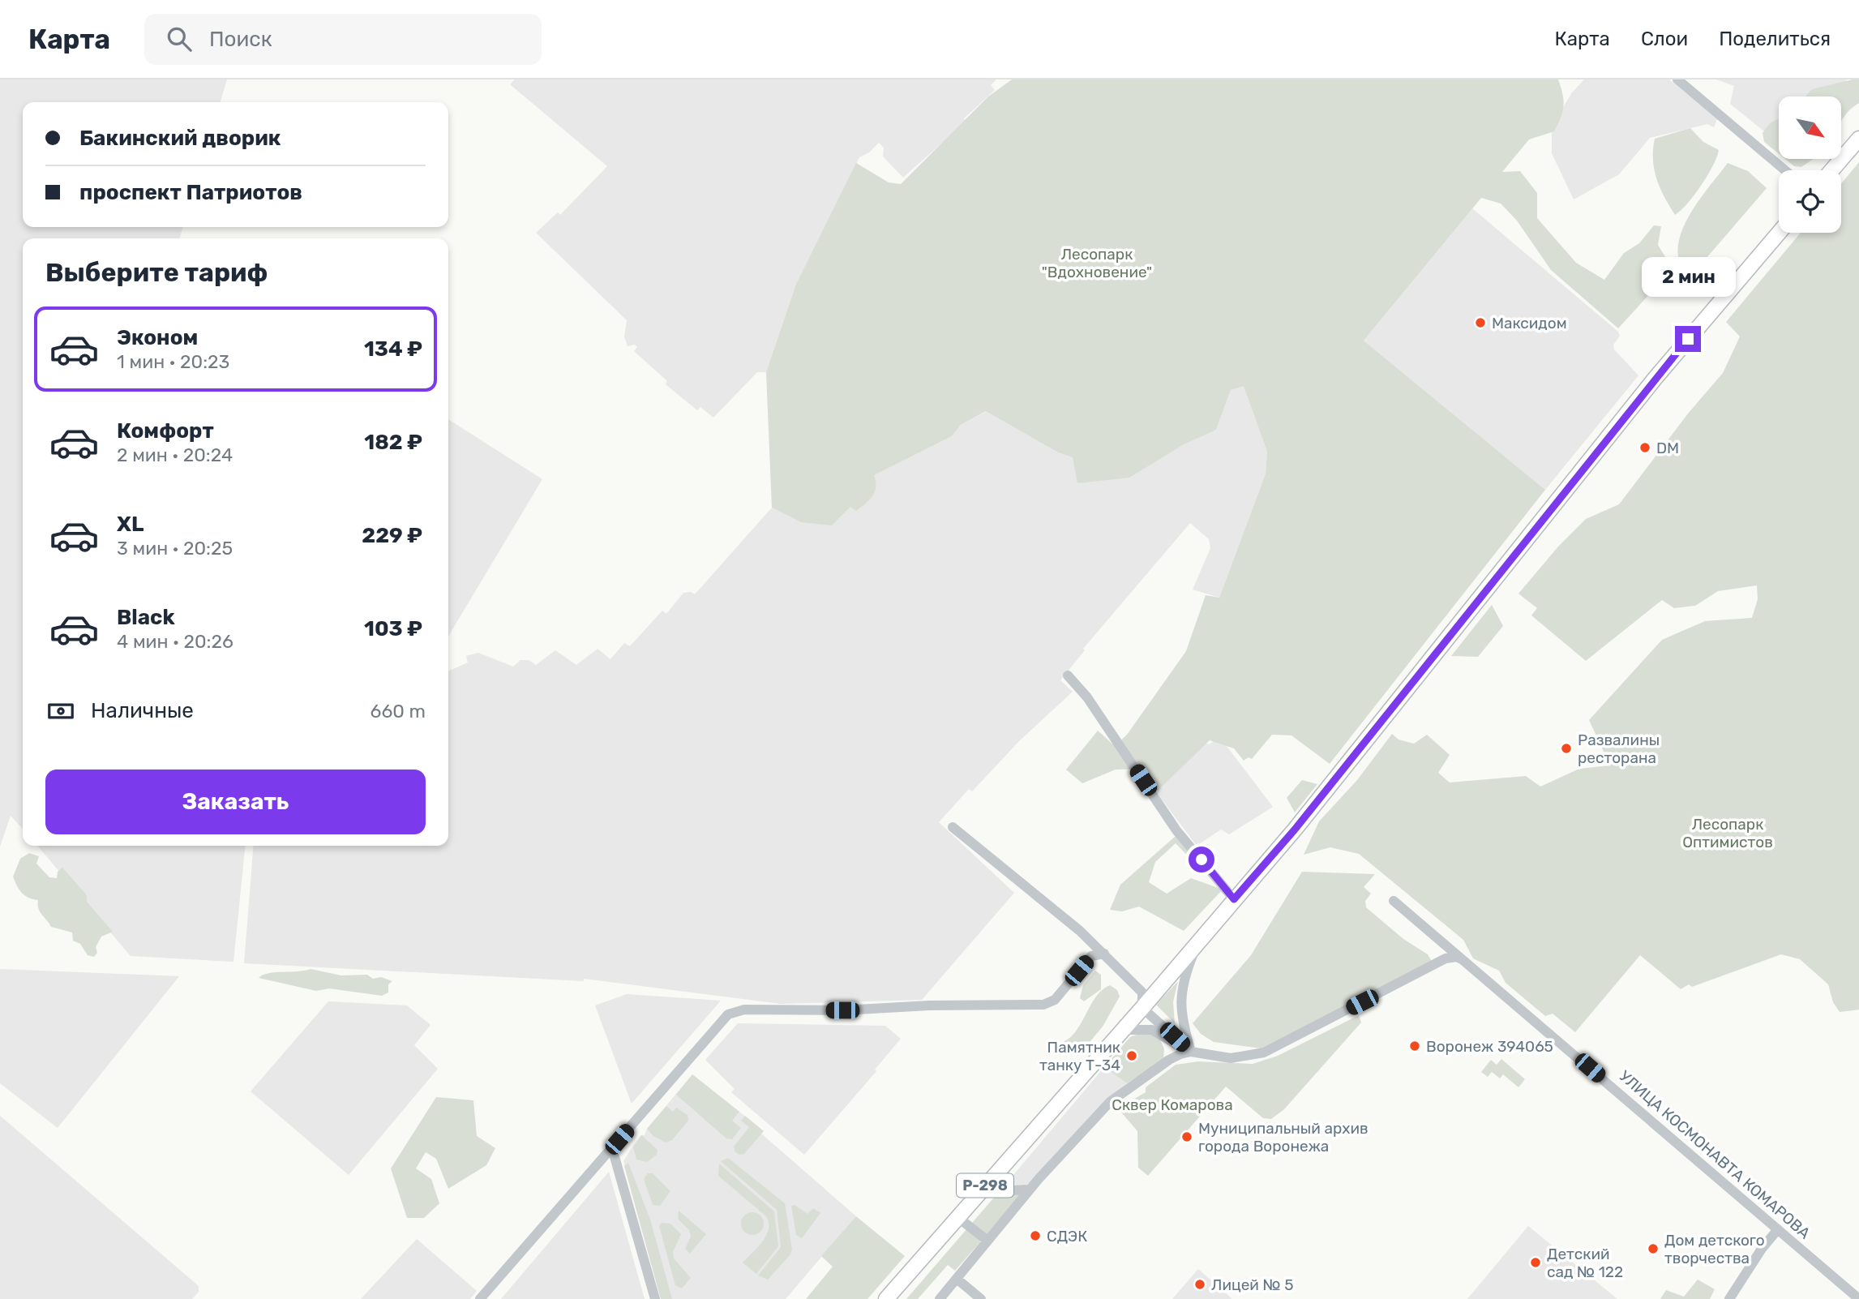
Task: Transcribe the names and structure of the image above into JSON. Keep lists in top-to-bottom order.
{
  "streets": {
    "highway": ["Р-298"],
    "street": ["УЛИЦА КОСМОНАВТА КОМАРОВА"]
  },
  "parks": ["Лесопарк \"Вдохновение\"", "Лесопарк Оптимистов", "Сквер Комарова"],
  "places": [
    "Максидом",
    "DM",
    "Развалины ресторана",
    "Воронеж 394065",
    "Памятник танку Т-34",
    "Муниципальный архив города Воронежа",
    "СДЭК",
    "Дом детского творчества",
    "Детский сад № 122",
    "Лицей № 5"
  ],
  "north": "bottom right",
  "page": {
    "header": "Карта",
    "search": "Поиск",
    "nav": ["Карта", "Слои", "Поделиться"],
    "banner": ["Бакинский дворик", "проспект Патриотов"],
    "heading": "Выберите тариф",
    "bubble": "2 мин",
    "list": [
      {
        "name": "Эконом",
        "note": "1 мин · 20:23",
        "value": "134 ₽"
      },
      {
        "name": "Комфорт",
        "note": "2 мин · 20:24",
        "value": "182 ₽"
      },
      {
        "name": "XL",
        "note": "3 мин · 20:25",
        "value": "229 ₽"
      },
      {
        "name": "Black",
        "note": "4 мин · 20:26",
        "value": "103 ₽"
      }
    ],
    "pay": ["Наличные", "660 m"],
    "buttons": "Заказать"
  }
}
